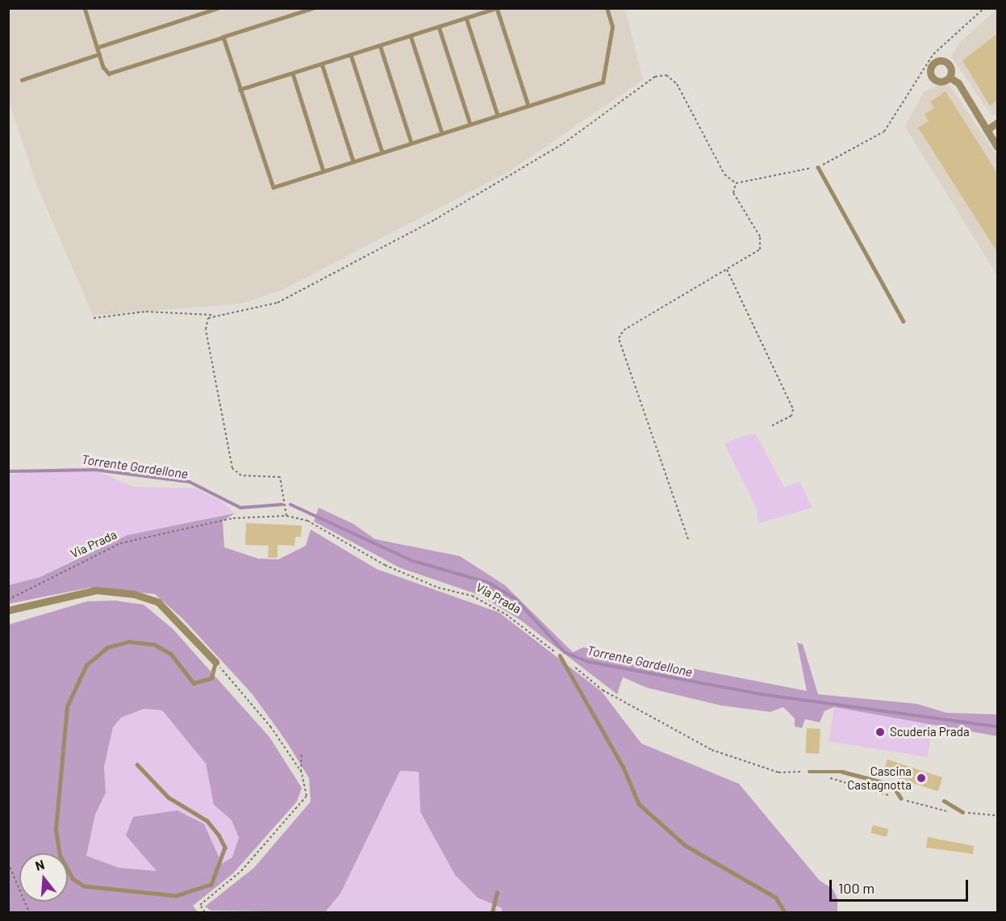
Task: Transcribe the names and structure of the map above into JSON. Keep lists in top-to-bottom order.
{
  "streets": {
    "path": ["Via Prada"]
  },
  "water": ["Torrente Gardellone"],
  "places": ["Scuderia Prada", "Cascina Castagnotta"],
  "scale_bar": "100 m",
  "north": "top"
}
